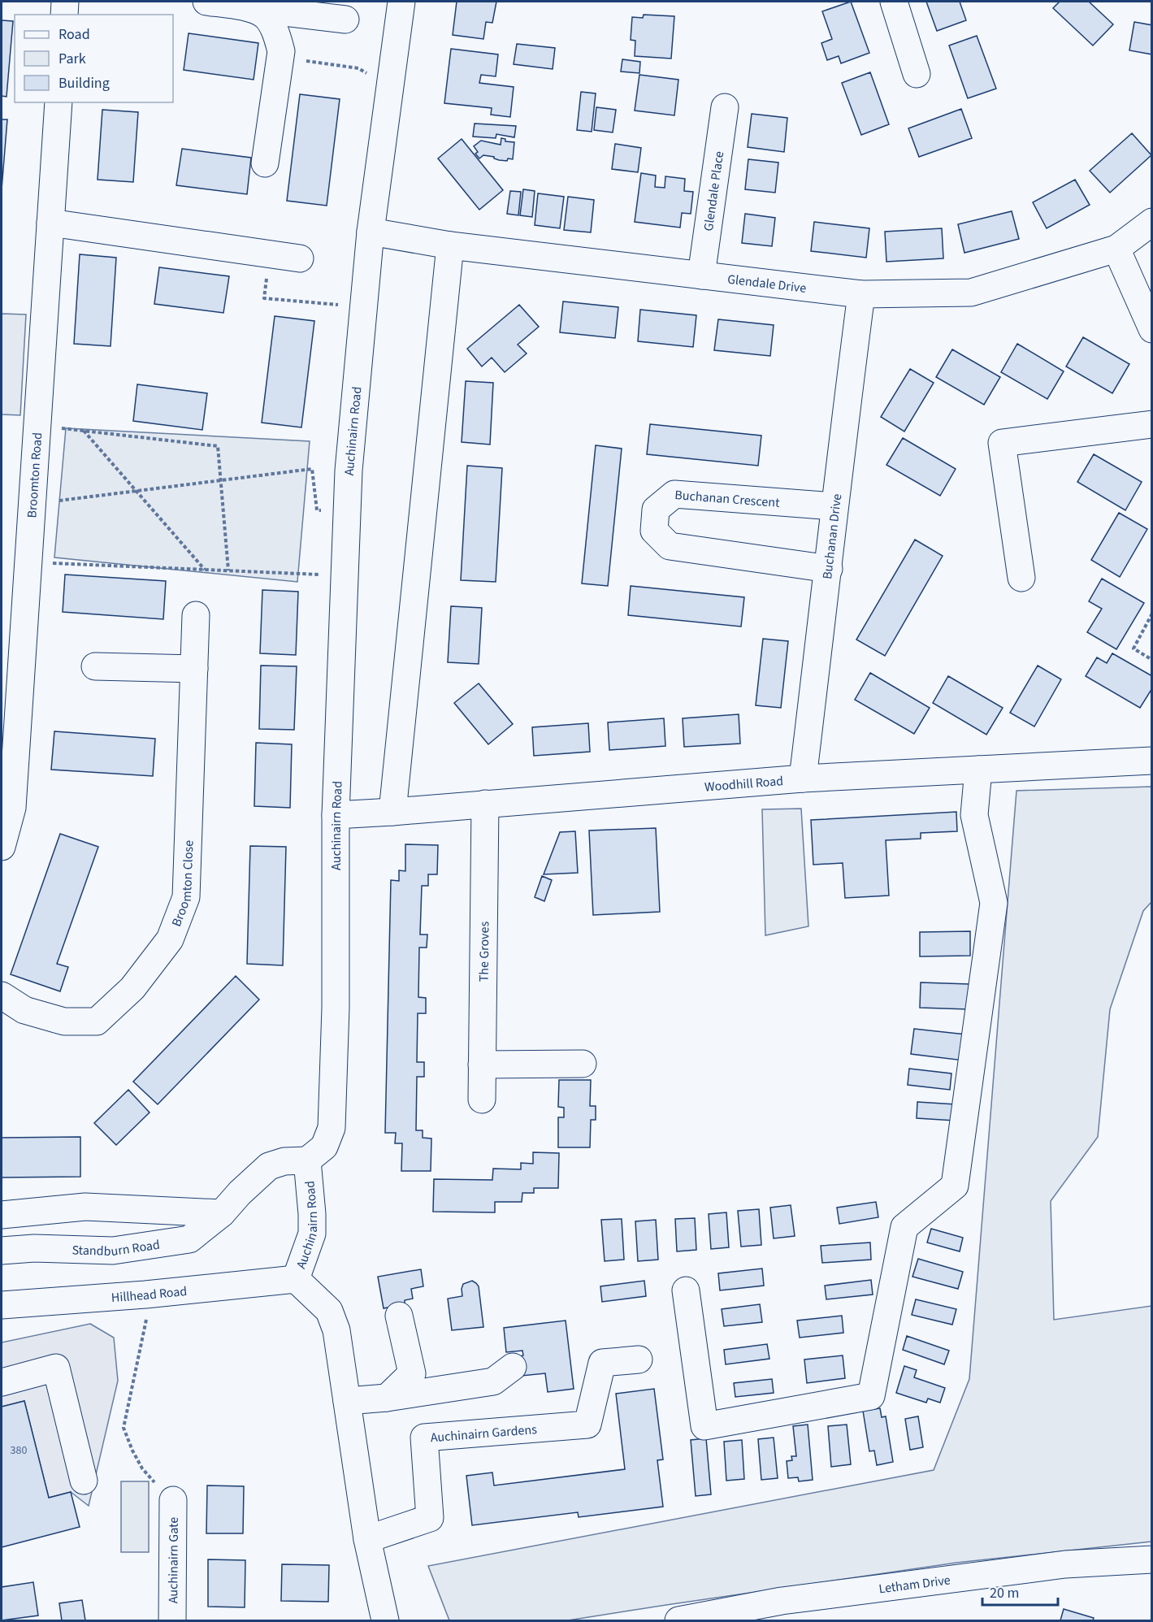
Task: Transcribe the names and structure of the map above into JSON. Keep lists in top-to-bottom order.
{
  "streets": {
    "street": [
      "Glendale Place",
      "Glendale Drive",
      "Auchinairn Road",
      "Broomton Road",
      "Buchanan Crescent",
      "Buchanan Drive",
      "Woodhill Road",
      "Broomton Close",
      "The Groves",
      "Standburn Road",
      "Hillhead Road",
      "Auchinairn Gardens",
      "Auchinairn Gate",
      "Letham Drive"
    ]
  },
  "crossings": [
    ["Glendale Place", "Glendale Drive"],
    ["Glendale Drive", "Auchinairn Road"],
    ["Glendale Drive", "Buchanan Drive"],
    ["Auchinairn Road", "Woodhill Road"],
    ["Auchinairn Road", "Standburn Road"],
    ["Auchinairn Road", "Hillhead Road"],
    ["Auchinairn Road", "Auchinairn Gardens"],
    ["Buchanan Crescent", "Buchanan Drive"],
    ["Buchanan Drive", "Woodhill Road"],
    ["Woodhill Road", "The Groves"]
  ],
  "house_numbers": ["380"],
  "legend": ["Road", "Park", "Building"],
  "scale_bar": "20 m"
}
